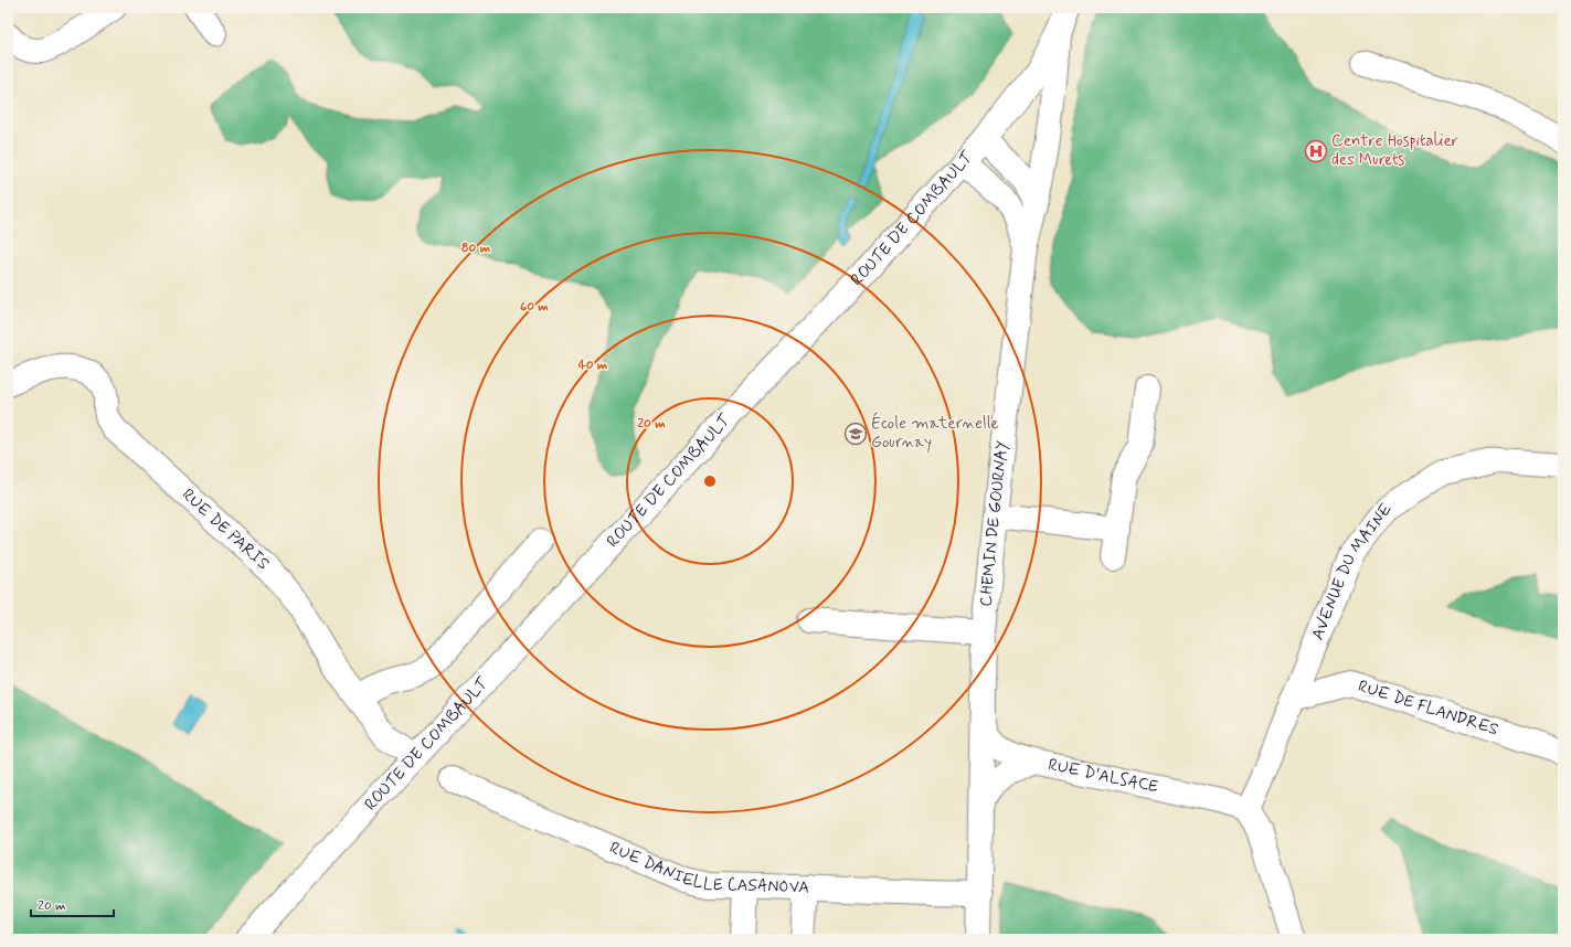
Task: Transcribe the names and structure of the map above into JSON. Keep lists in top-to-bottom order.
{
  "streets": {
    "street": [
      "ROUTE DE COMBAULT",
      "CHEMIN DE GOURNAY",
      "RUE DE PARIS",
      "AVENUE DU MAINE",
      "RUE DE FLANDRES",
      "RUE D'ALSACE",
      "RUE DANIELLE CASANOVA"
    ]
  },
  "crossings": [
    ["ROUTE DE COMBAULT", "CHEMIN DE GOURNAY"],
    ["ROUTE DE COMBAULT", "RUE DE PARIS"],
    ["CHEMIN DE GOURNAY", "RUE D'ALSACE"],
    ["CHEMIN DE GOURNAY", "RUE DANIELLE CASANOVA"],
    ["AVENUE DU MAINE", "RUE DE FLANDRES"],
    ["AVENUE DU MAINE", "RUE D'ALSACE"]
  ],
  "places": {
    "hospital": ["Centre Hospitalier des Murets"],
    "school or university": ["École maternelle Gournay"]
  },
  "scale_bar": "20 m",
  "rings": [
    "80 m",
    "60 m",
    "40 m",
    "20 m"
  ]
}
